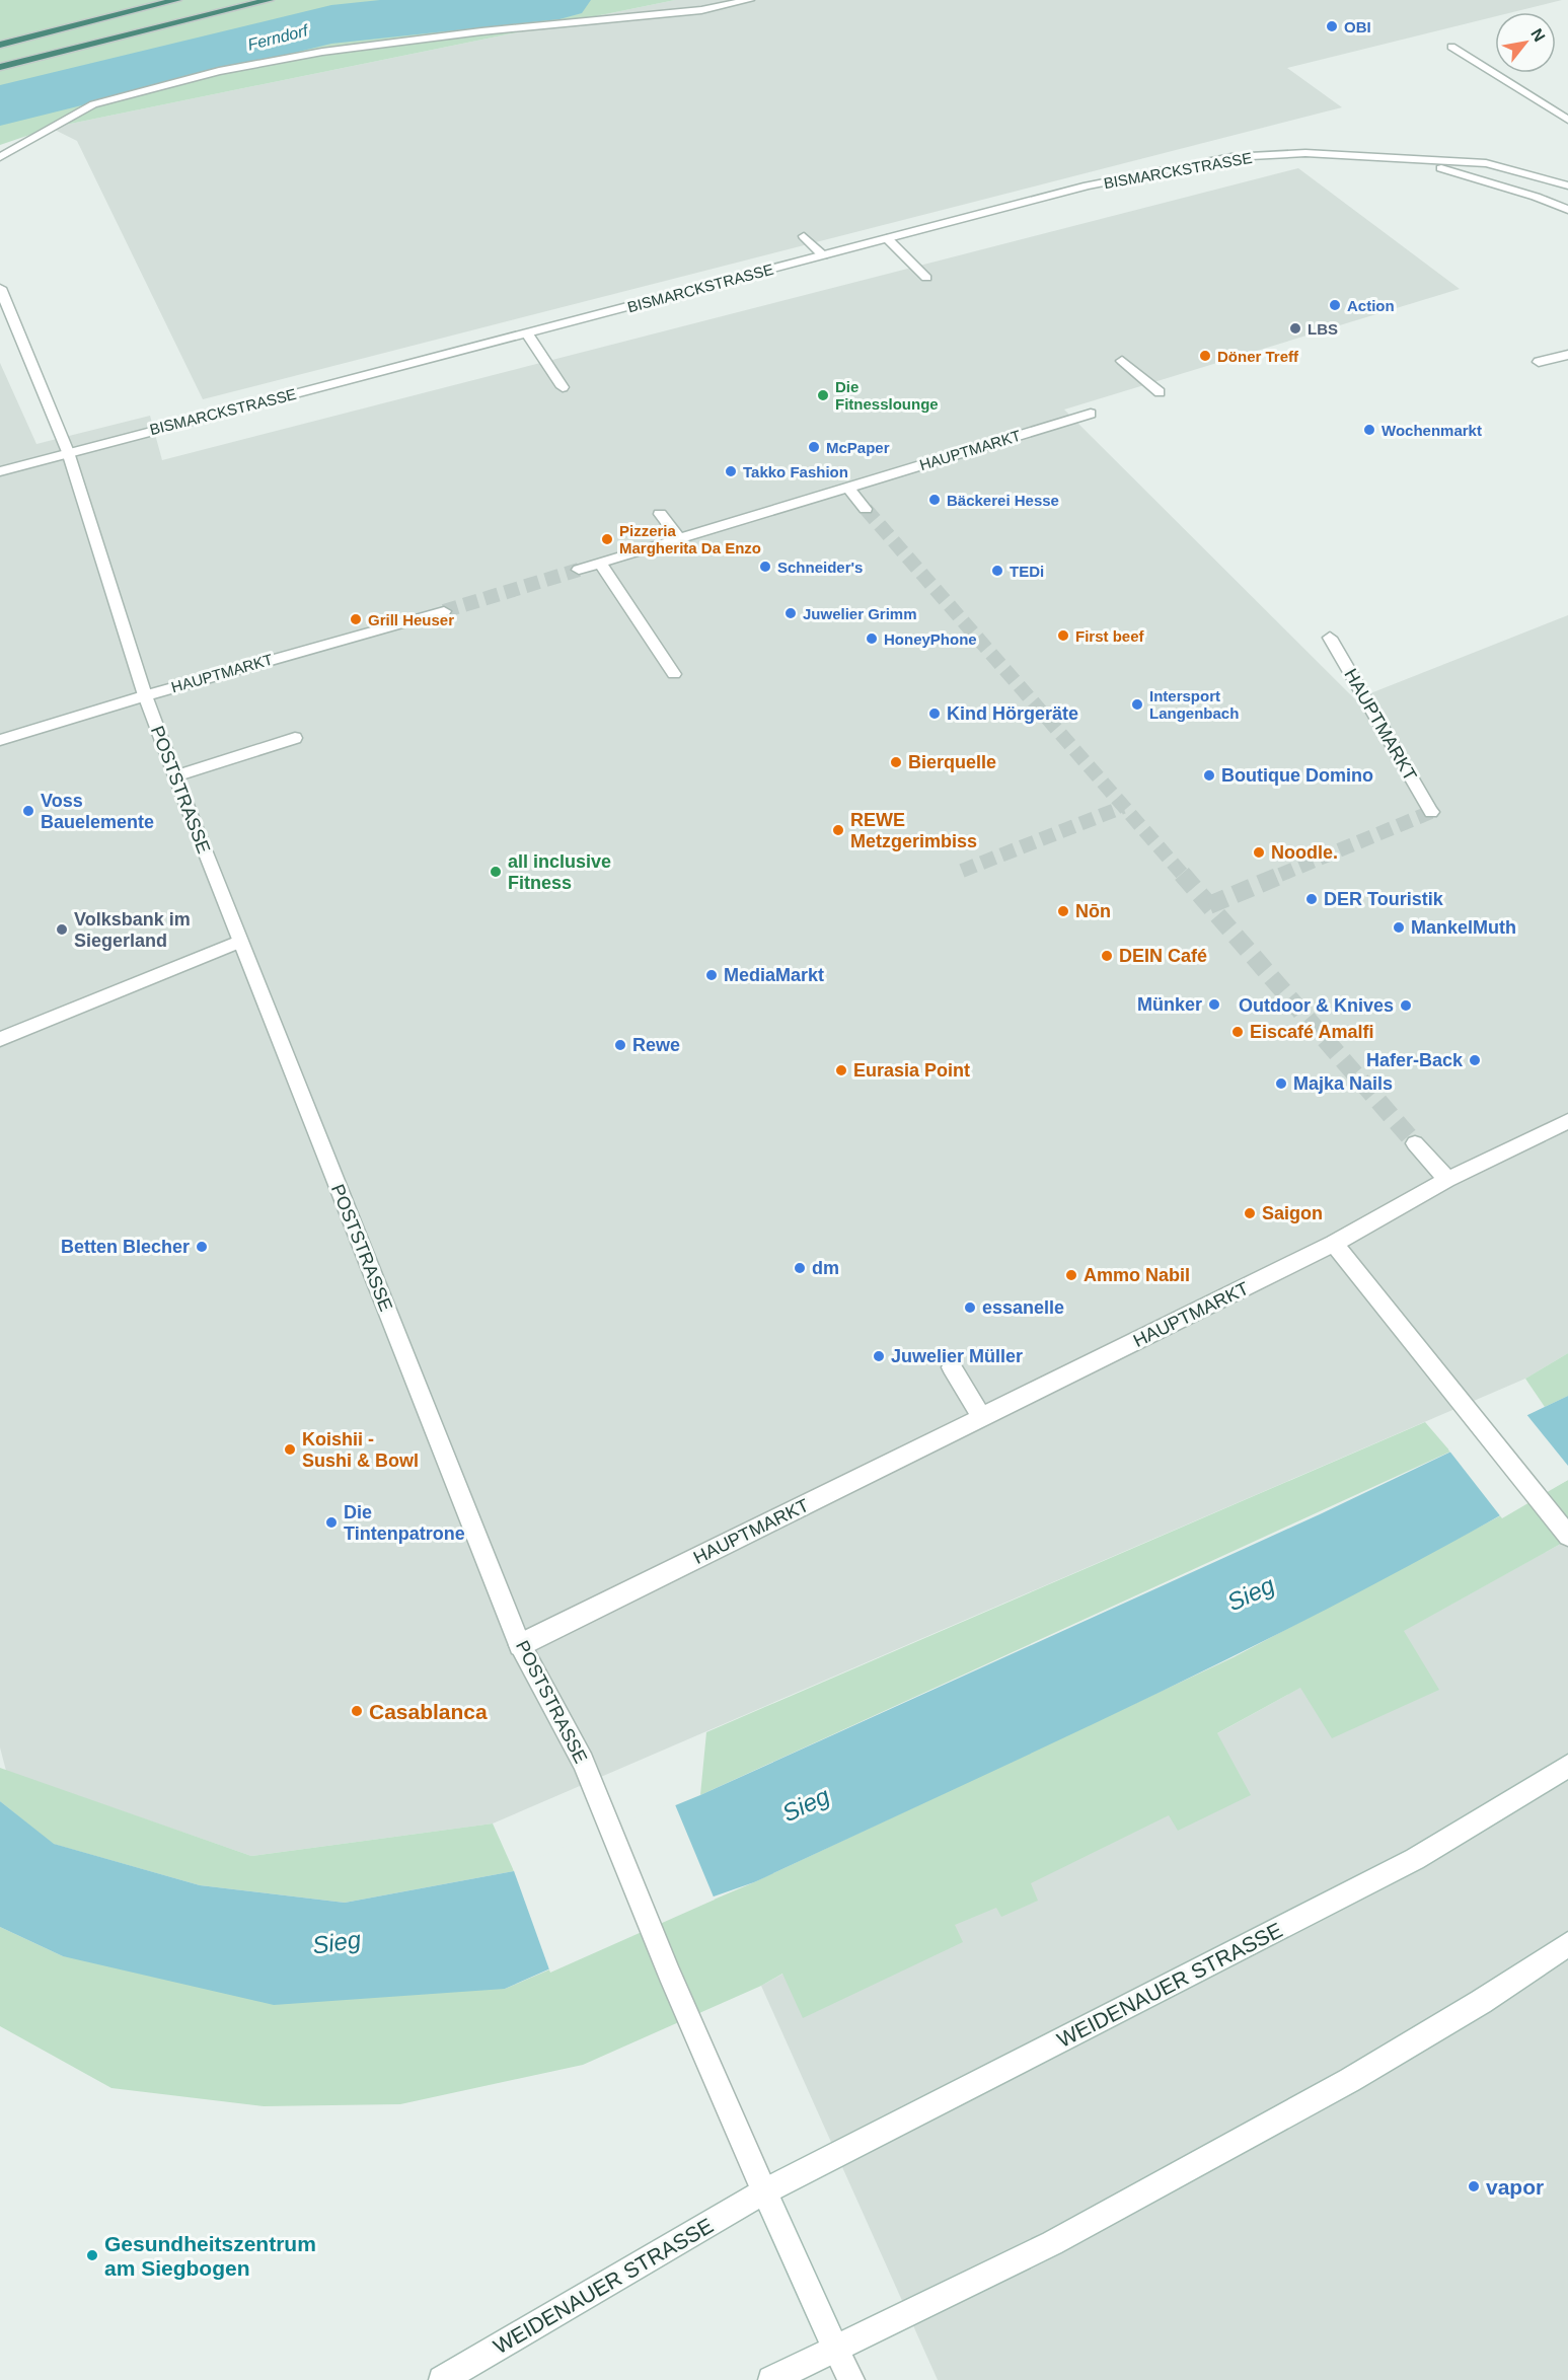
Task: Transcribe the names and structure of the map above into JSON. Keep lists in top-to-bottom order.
{
  "streets": {
    "street": [
      "BISMARCKSTRASSE",
      "HAUPTMARKT",
      "POSTSTRASSE",
      "WEIDENAUER STRASSE"
    ]
  },
  "crossings": [
    ["BISMARCKSTRASSE", "POSTSTRASSE"],
    ["HAUPTMARKT", "POSTSTRASSE"],
    ["POSTSTRASSE", "WEIDENAUER STRASSE"]
  ],
  "water": ["Ferndorf", "Sieg"],
  "places": [
    "OBI",
    "Action",
    "LBS",
    "Döner Treff",
    "Die Fitnesslounge",
    "Wochenmarkt",
    "McPaper",
    "Takko Fashion",
    "Bäckerei Hesse",
    "Pizzeria Margherita Da Enzo",
    "Schneider's",
    "TEDi",
    "Juwelier Grimm",
    "Grill Heuser",
    "First beef",
    "HoneyPhone",
    "Intersport Langenbach",
    "Kind Hörgeräte",
    "Bierquelle",
    "Boutique Domino",
    "Voss Bauelemente",
    "REWE Metzgerimbiss",
    "Noodle.",
    "all inclusive Fitness",
    "DER Touristik",
    "Nōn",
    "MankelMuth",
    "Volksbank im Siegerland",
    "DEIN Café",
    "MediaMarkt",
    "Münker",
    "Outdoor & Knives",
    "Eiscafé Amalfi",
    "Rewe",
    "Hafer-Back",
    "Eurasia Point",
    "Majka Nails",
    "Saigon",
    "Betten Blecher",
    "dm",
    "Ammo Nabil",
    "essanelle",
    "Juwelier Müller",
    "Koishii - Sushi & Bowl",
    "Die Tintenpatrone",
    "Casablanca",
    "vapor",
    "Gesundheitszentrum am Siegbogen"
  ],
  "north": "top right"
}
